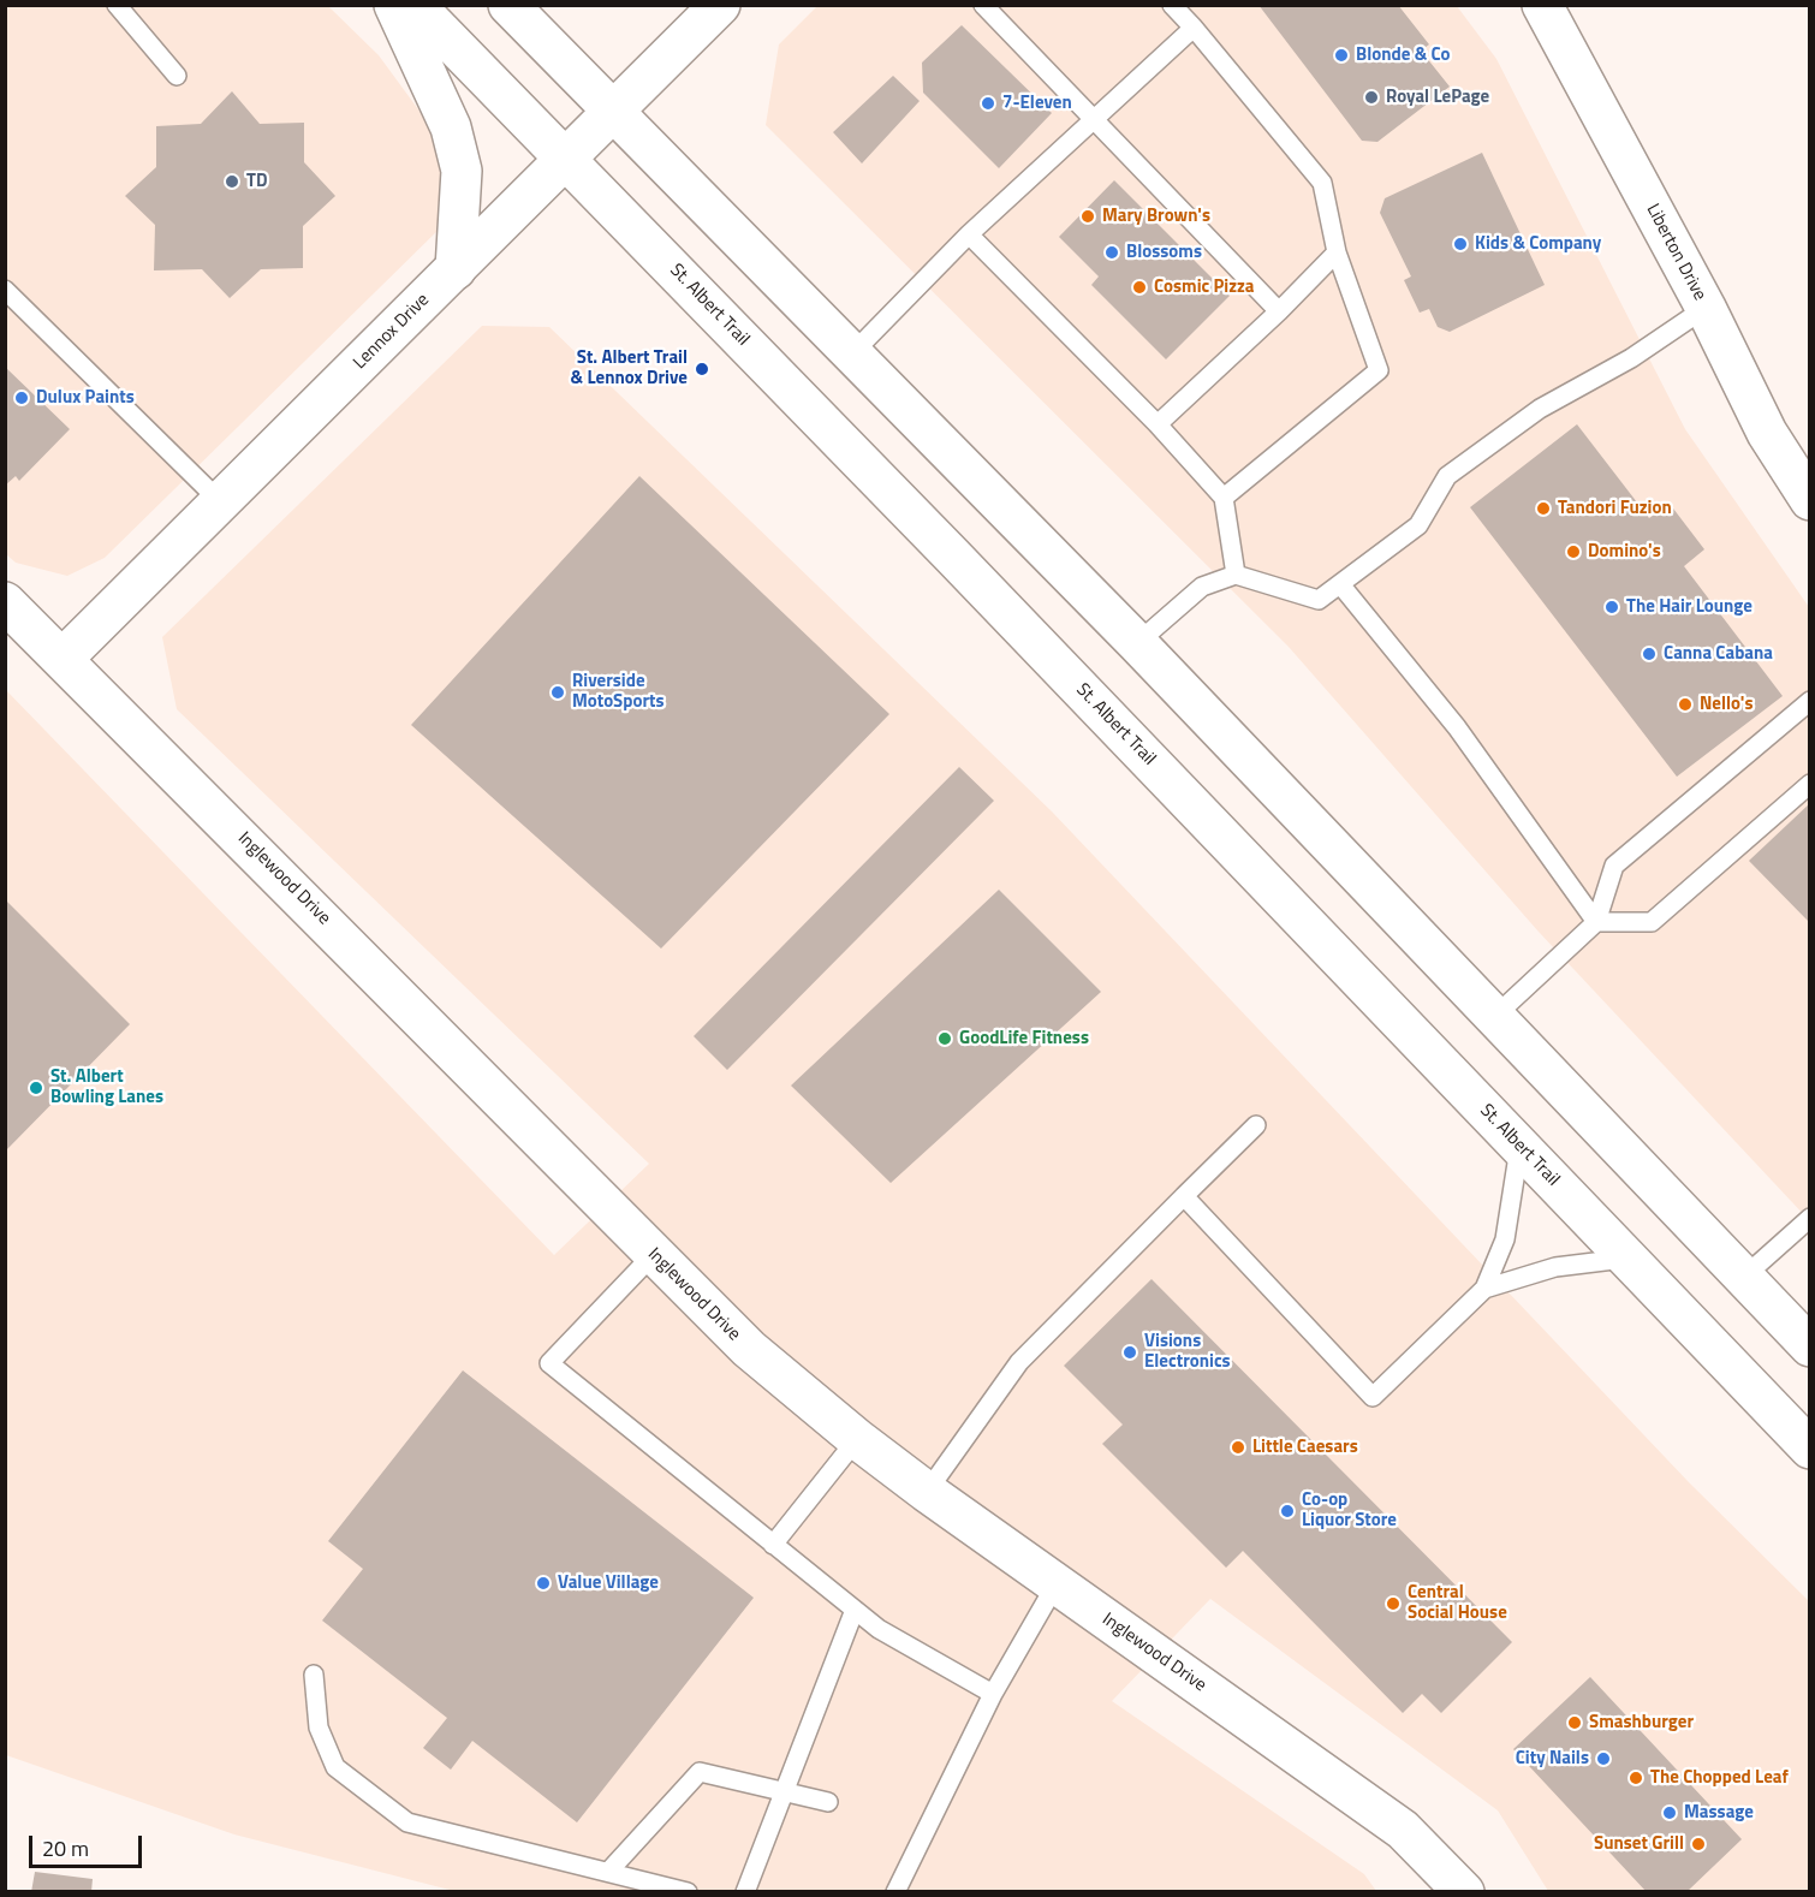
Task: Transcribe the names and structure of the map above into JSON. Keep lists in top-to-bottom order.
{
  "streets": {
    "main road": [
      "Liberton Drive",
      "St. Albert Trail",
      "Lennox Drive",
      "Inglewood Drive"
    ]
  },
  "crossings": [
    ["St. Albert Trail", "Lennox Drive"],
    ["Lennox Drive", "Inglewood Drive"]
  ],
  "places": [
    "Blonde & Co",
    "Royal LePage",
    "7-Eleven",
    "TD",
    "Mary Brown's",
    "Kids & Company",
    "Blossoms",
    "Cosmic Pizza",
    "St. Albert Trail & Lennox Drive",
    "Dulux Paints",
    "Tandori Fuzion",
    "Domino's",
    "The Hair Lounge",
    "Canna Cabana",
    "Riverside MotoSports",
    "Nello's",
    "GoodLife Fitness",
    "St. Albert Bowling Lanes",
    "Visions Electronics",
    "Little Caesars",
    "Co-op Liquor Store",
    "Value Village",
    "Central Social House",
    "Smashburger",
    "City Nails",
    "The Chopped Leaf",
    "Massage",
    "Sunset Grill"
  ],
  "scale_bar": "20 m"
}
